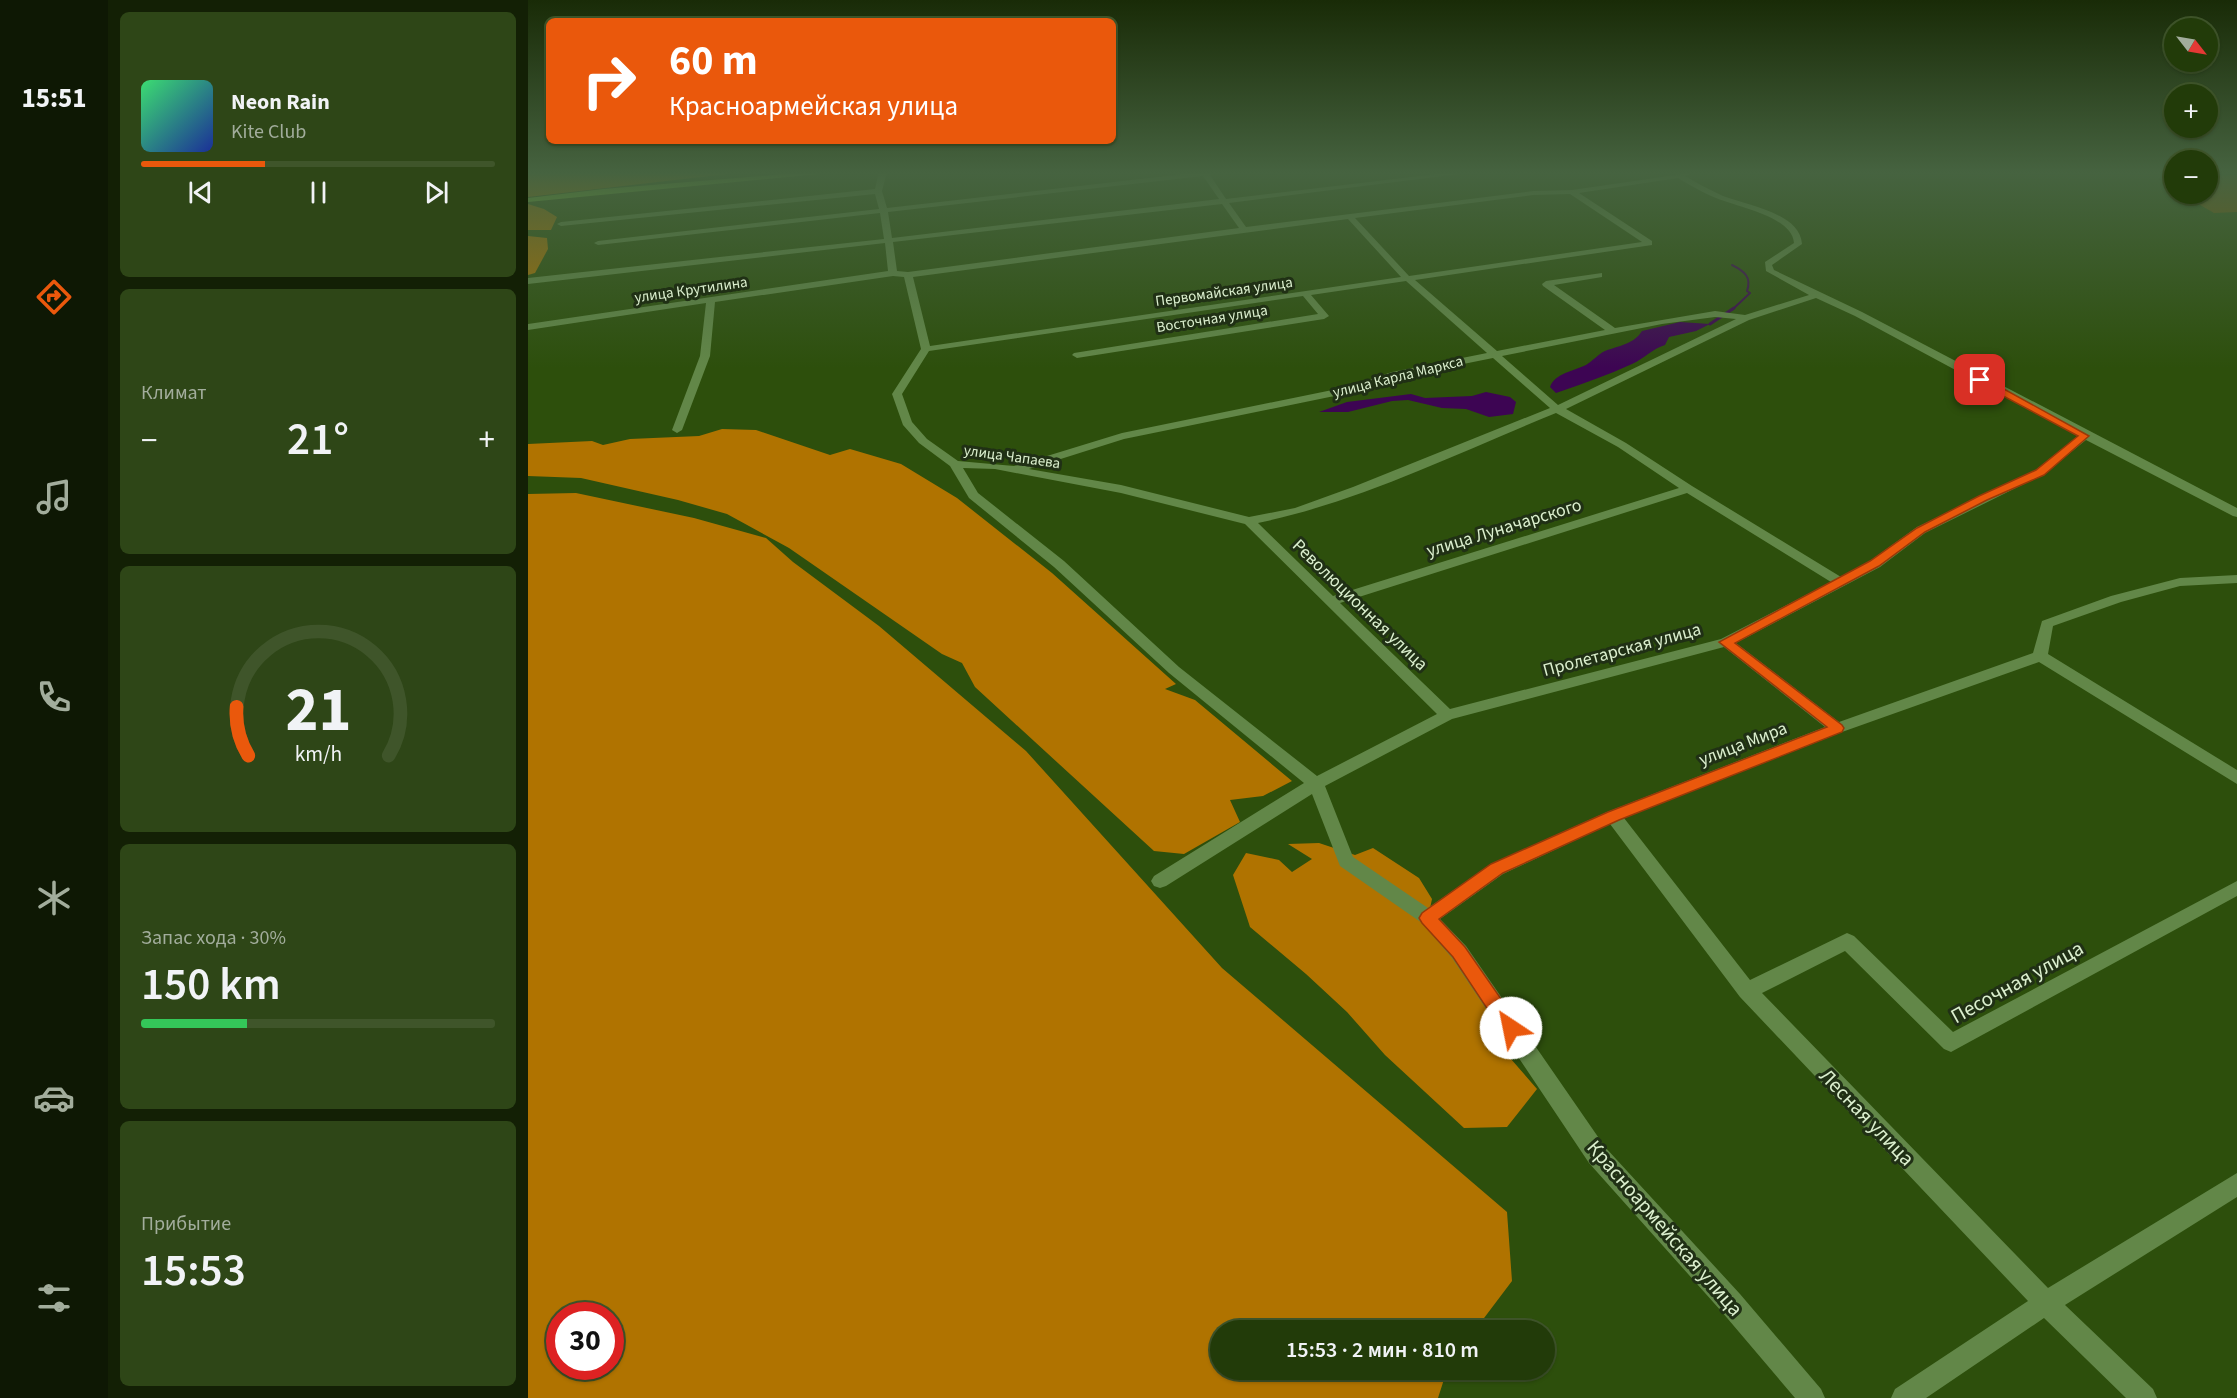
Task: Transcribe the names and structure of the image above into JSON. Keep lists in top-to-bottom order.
{
  "streets": {
    "street": [
      "улица Крутилина",
      "Первомайская улица",
      "Восточная улица",
      "улица Карла Маркса",
      "улица Чапаева",
      "улица Луначарского",
      "Революционная улица",
      "Пролетарская улица",
      "улица Мира",
      "Песочная улица",
      "Лесная улица",
      "Красноармейская улица"
    ]
  },
  "crossings": [
    ["Первомайская улица", "Восточная улица"],
    ["Первомайская улица", "улица Чапаева"],
    ["улица Карла Маркса", "улица Чапаева"],
    ["улица Чапаева", "Революционная улица"],
    ["улица Луначарского", "Революционная улица"],
    ["Революционная улица", "Пролетарская улица"],
    ["улица Мира", "Лесная улица"],
    ["улица Мира", "Красноармейская улица"],
    ["Песочная улица", "Лесная улица"]
  ],
  "north": "bottom right",
  "page": {
    "tabs": "15:51",
    "map_buttons": ["+", "−"],
    "turn": ["60 m", "Красноармейская улица"],
    "song": ["Neon Rain", "Kite Club"],
    "tile": [
      "Климат",
      ["Запас хода · 30%", "150 km"],
      ["Прибытие", "15:53"]
    ],
    "heat": ["−", "21°", "+"],
    "limit": "30",
    "trip": "15:53 · 2 мин · 810 m",
    "gauge": ["21", "km/h"]
  }
}
